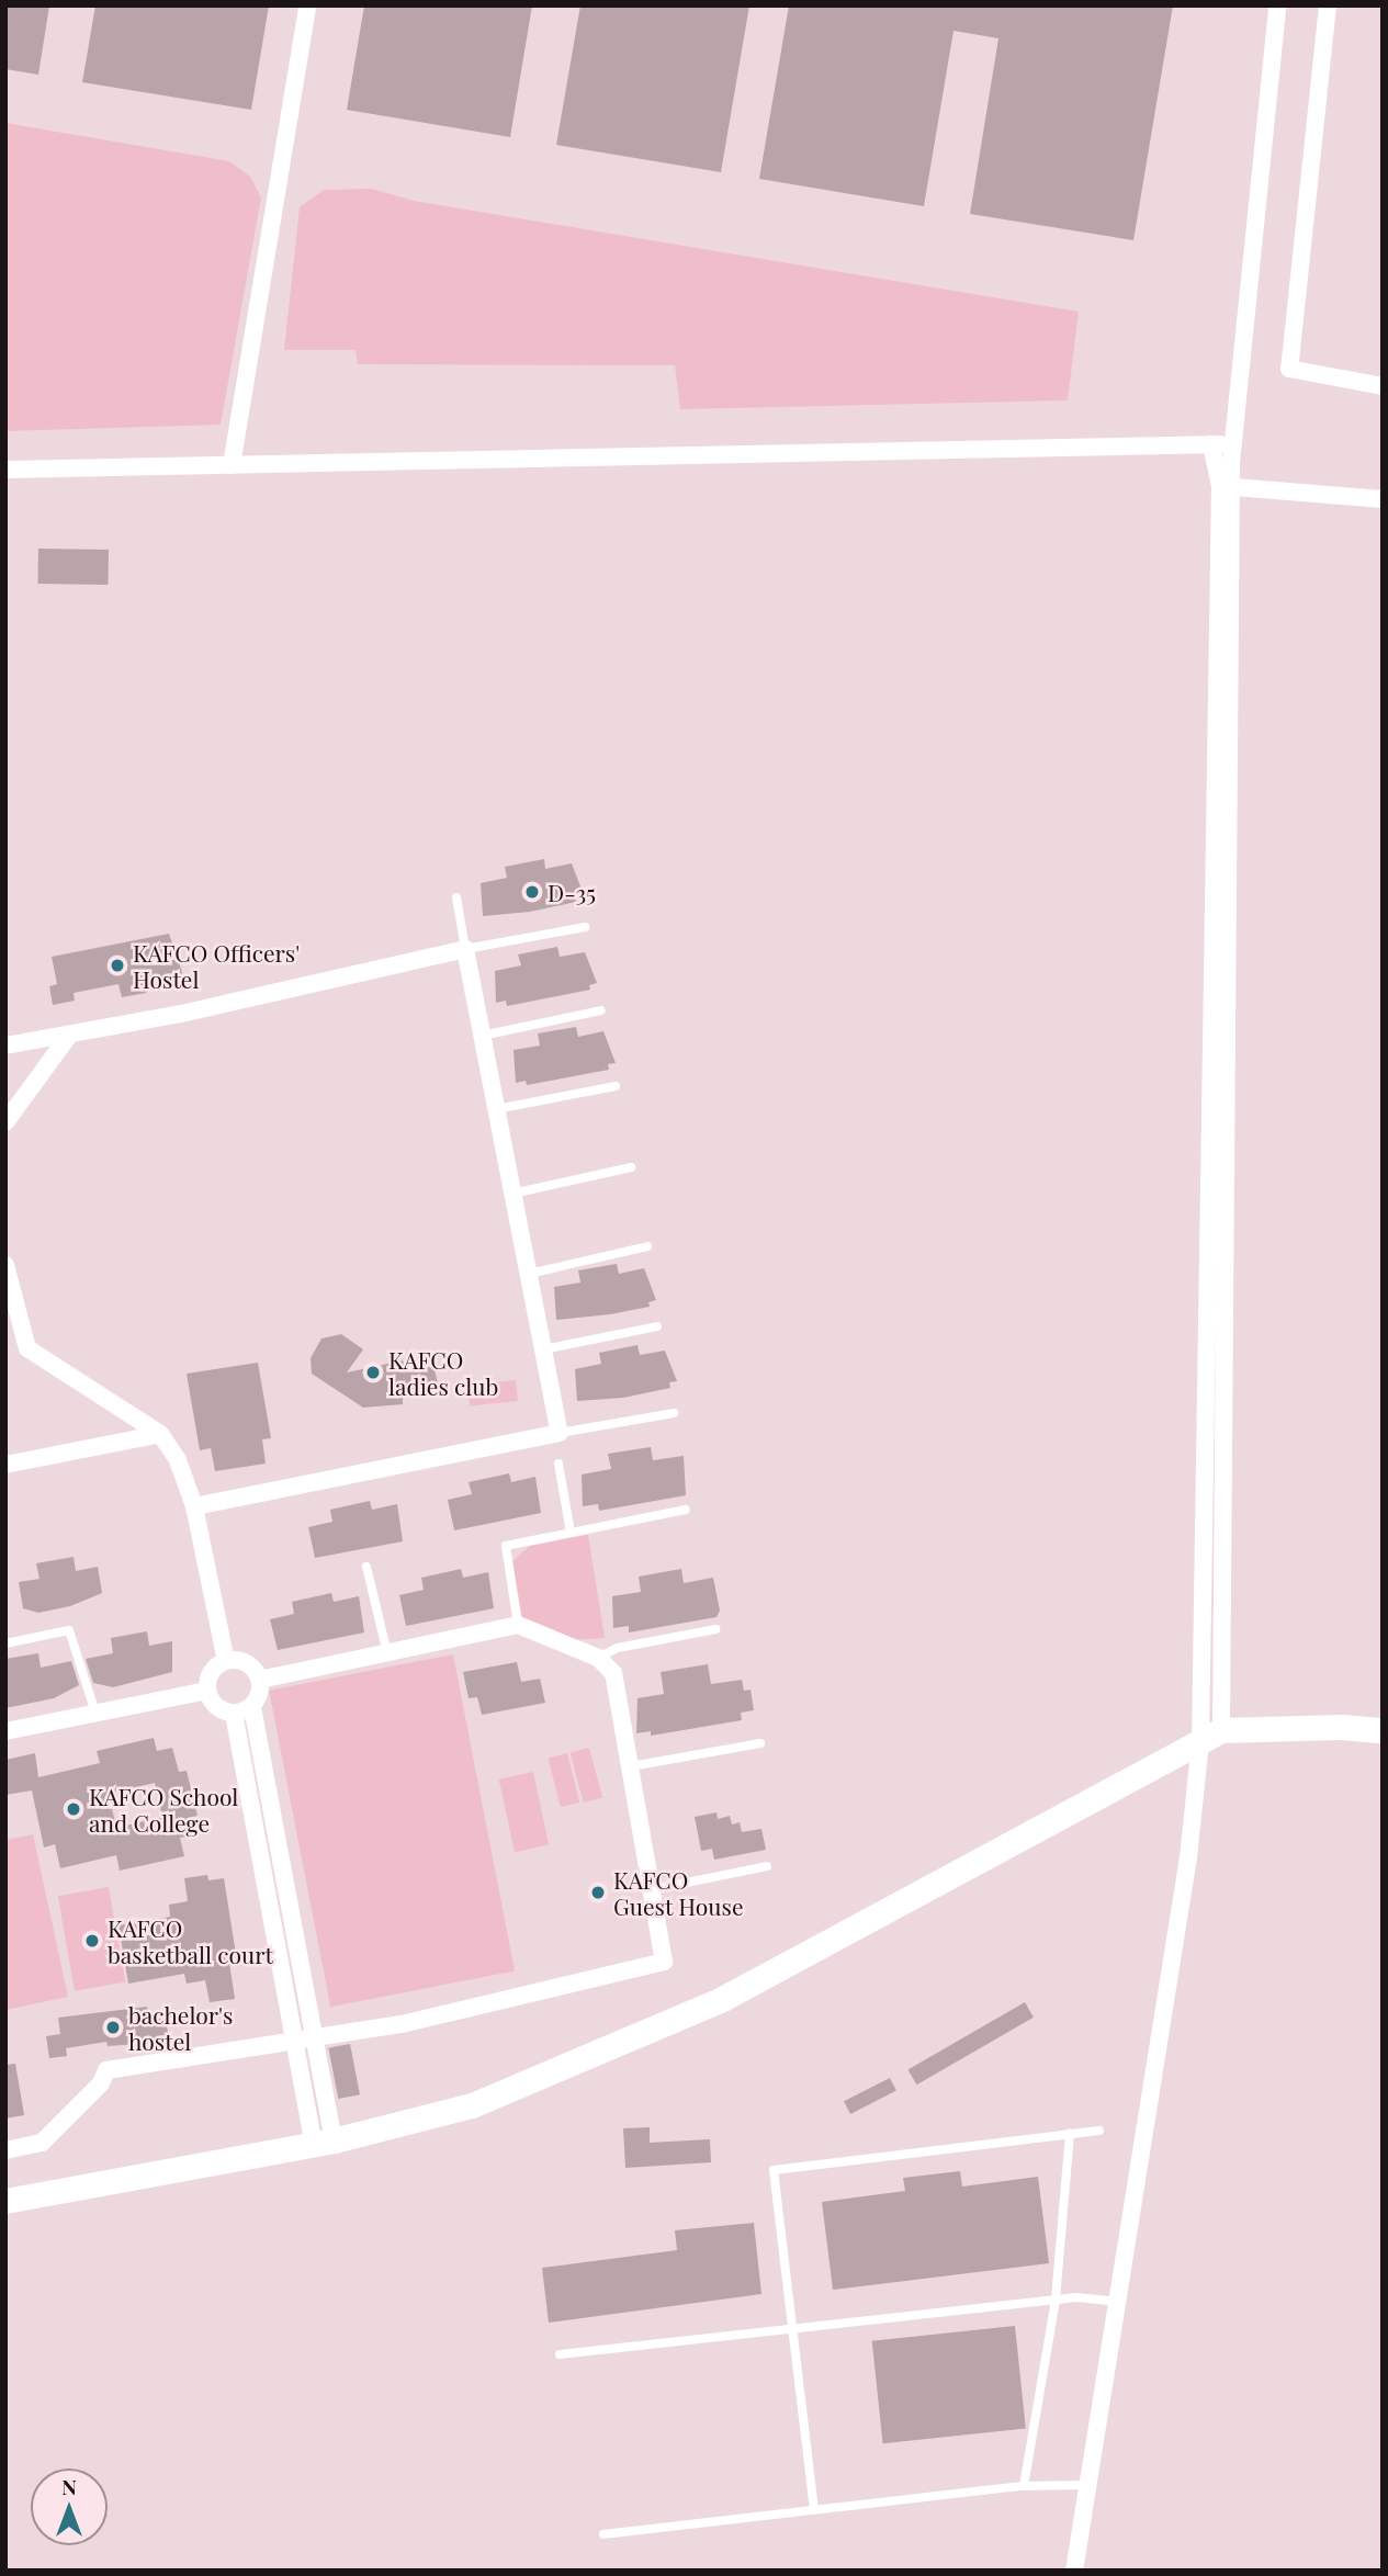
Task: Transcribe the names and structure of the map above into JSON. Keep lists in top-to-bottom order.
{
  "places": [
    "D-35",
    "KAFCO Officers' Hostel",
    "KAFCO ladies club",
    "KAFCO School and College",
    "KAFCO Guest House",
    "KAFCO basketball court",
    "bachelor's hostel"
  ],
  "north": "top"
}
